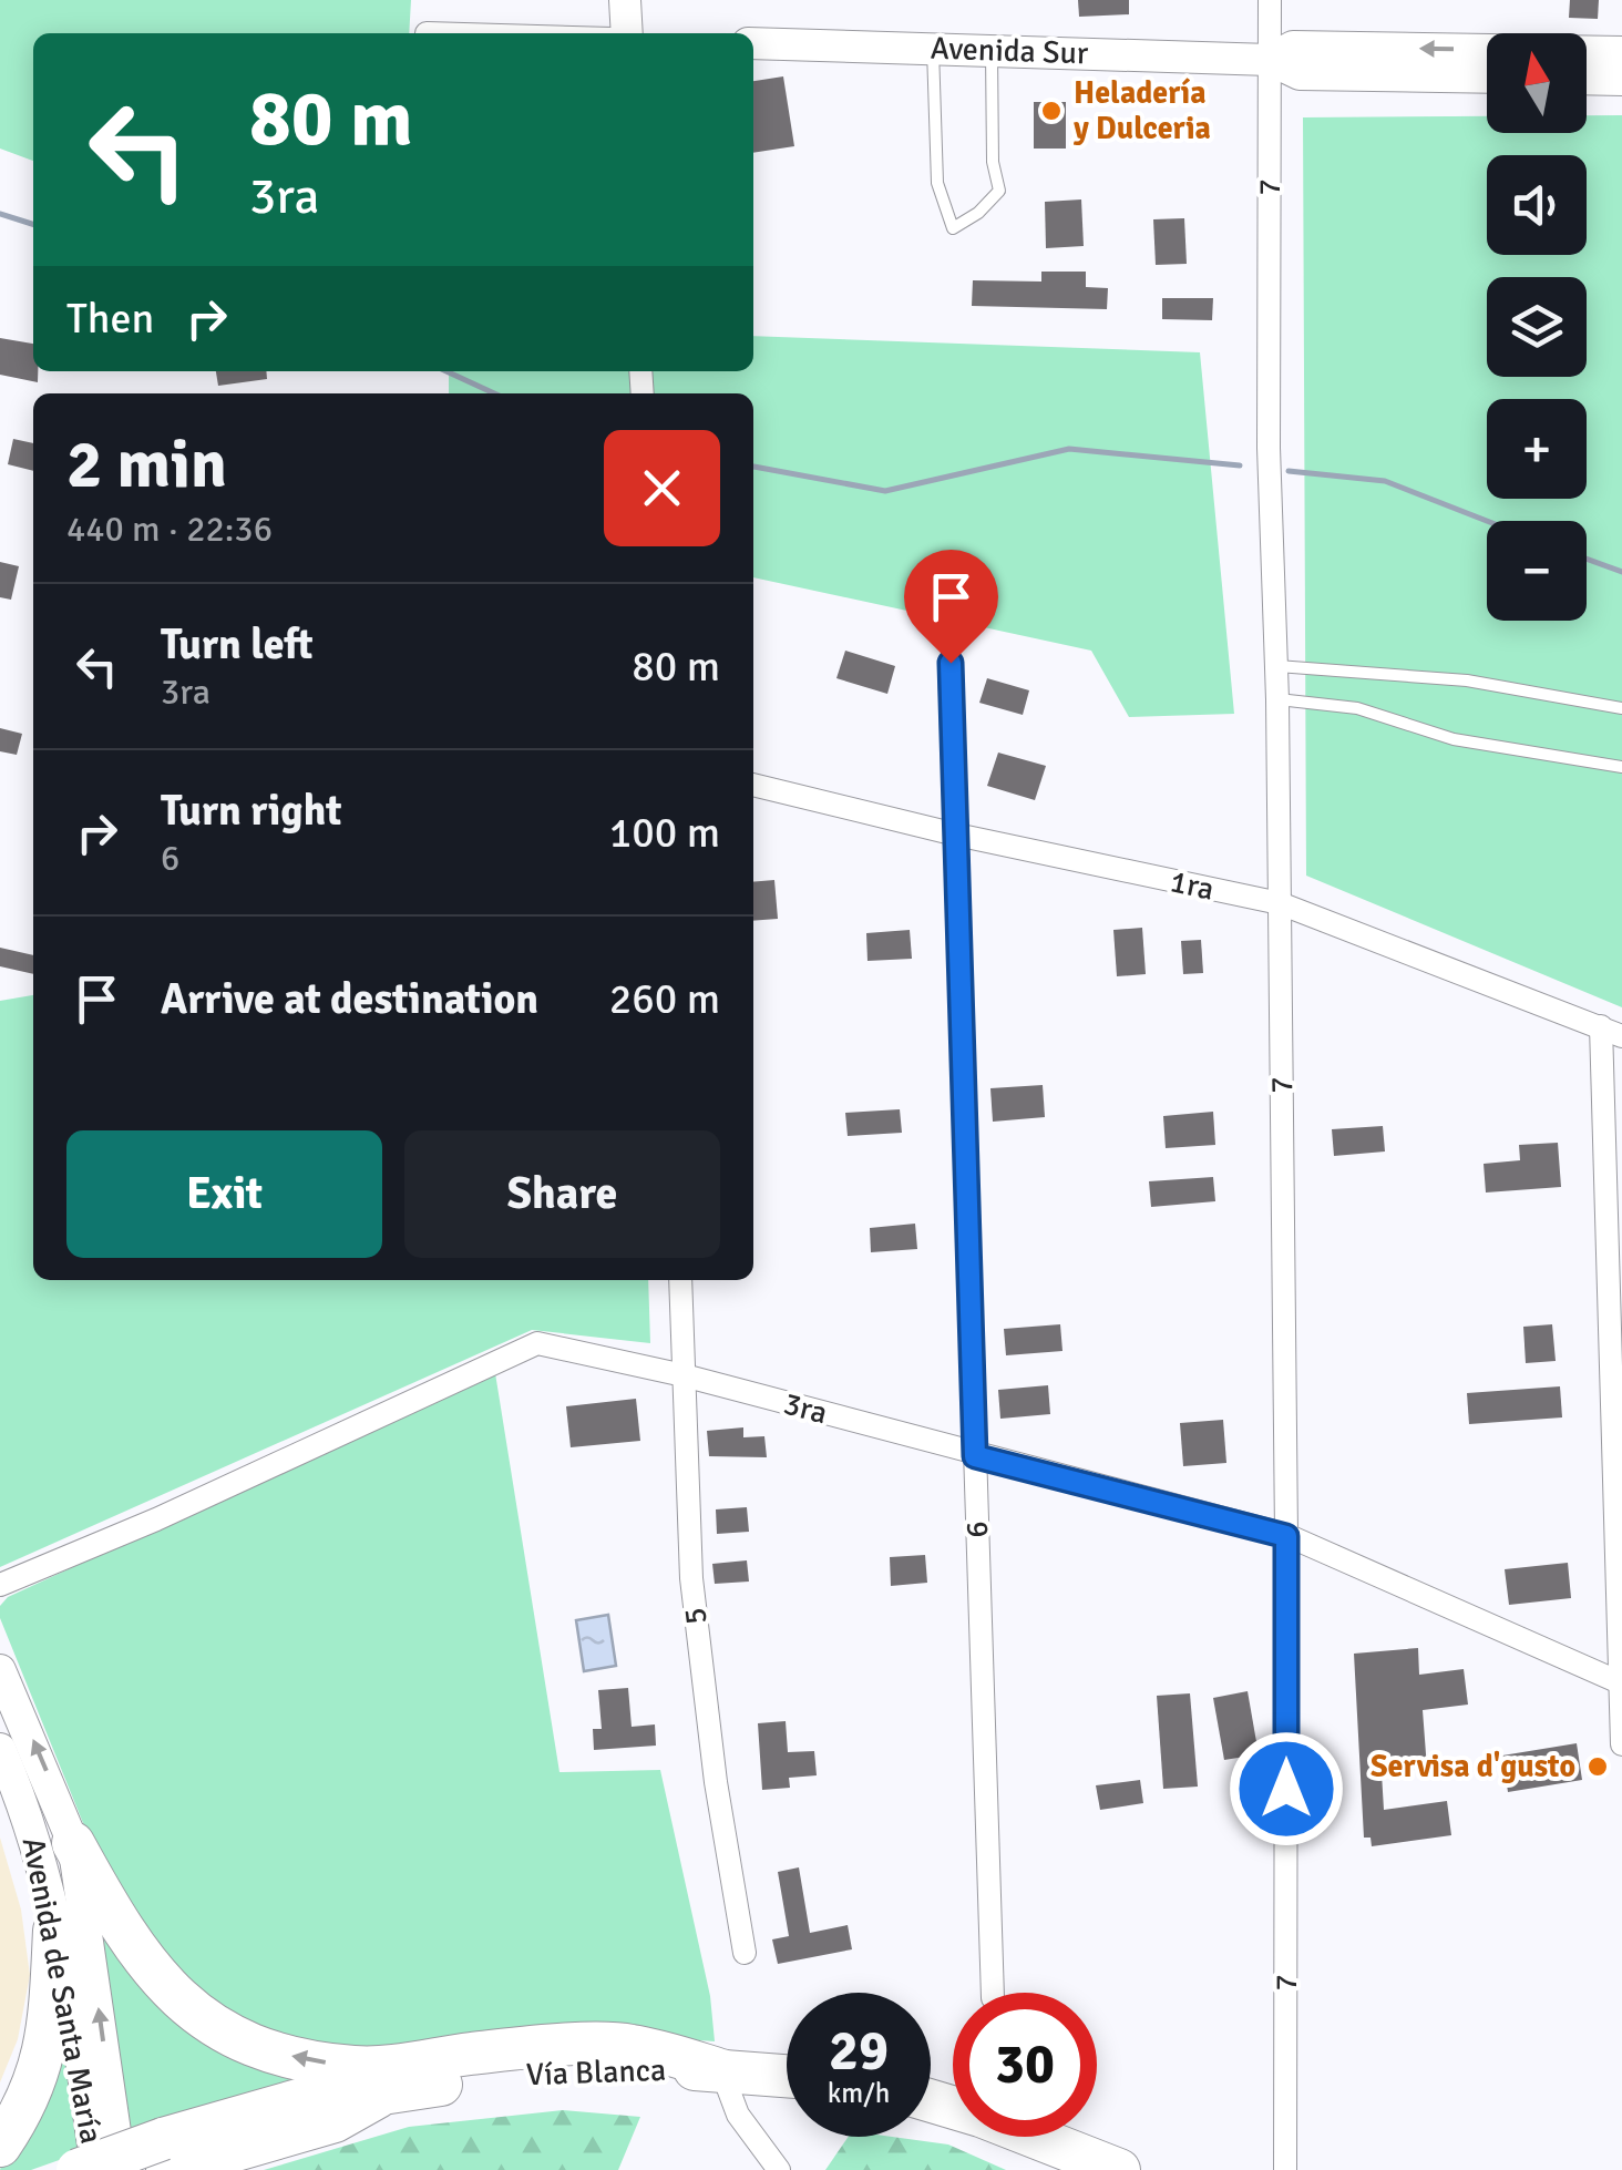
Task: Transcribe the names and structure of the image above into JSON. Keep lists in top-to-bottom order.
{
  "streets": {
    "highway": ["Vía Blanca"],
    "street": [
      "Avenida Sur",
      "7",
      "1ra",
      "3ra",
      "6",
      "5",
      "Avenida de Santa María"
    ]
  },
  "crossings": [
    ["Avenida Sur", "7"],
    ["7", "1ra"],
    ["7", "3ra"],
    ["1ra", "6"],
    ["3ra", "6"],
    ["3ra", "5"]
  ],
  "places": ["Heladería y Dulceria", "Servisa d'gusto"],
  "north": "top",
  "page": {
    "map_buttons": ["+", "−"],
    "turn": ["80 m", "3ra"],
    "then": "Then",
    "heading": ["2 min", "440 m · 22:36"],
    "list": [
      {
        "name": "Turn left",
        "note": "3ra",
        "value": "80 m"
      },
      {
        "name": "Turn right",
        "note": "6",
        "value": "100 m"
      },
      {
        "name": "Arrive at destination",
        "value": "260 m"
      }
    ],
    "buttons": ["Exit", "Share"],
    "speed": "29 km/h",
    "limit": "30"
  }
}
